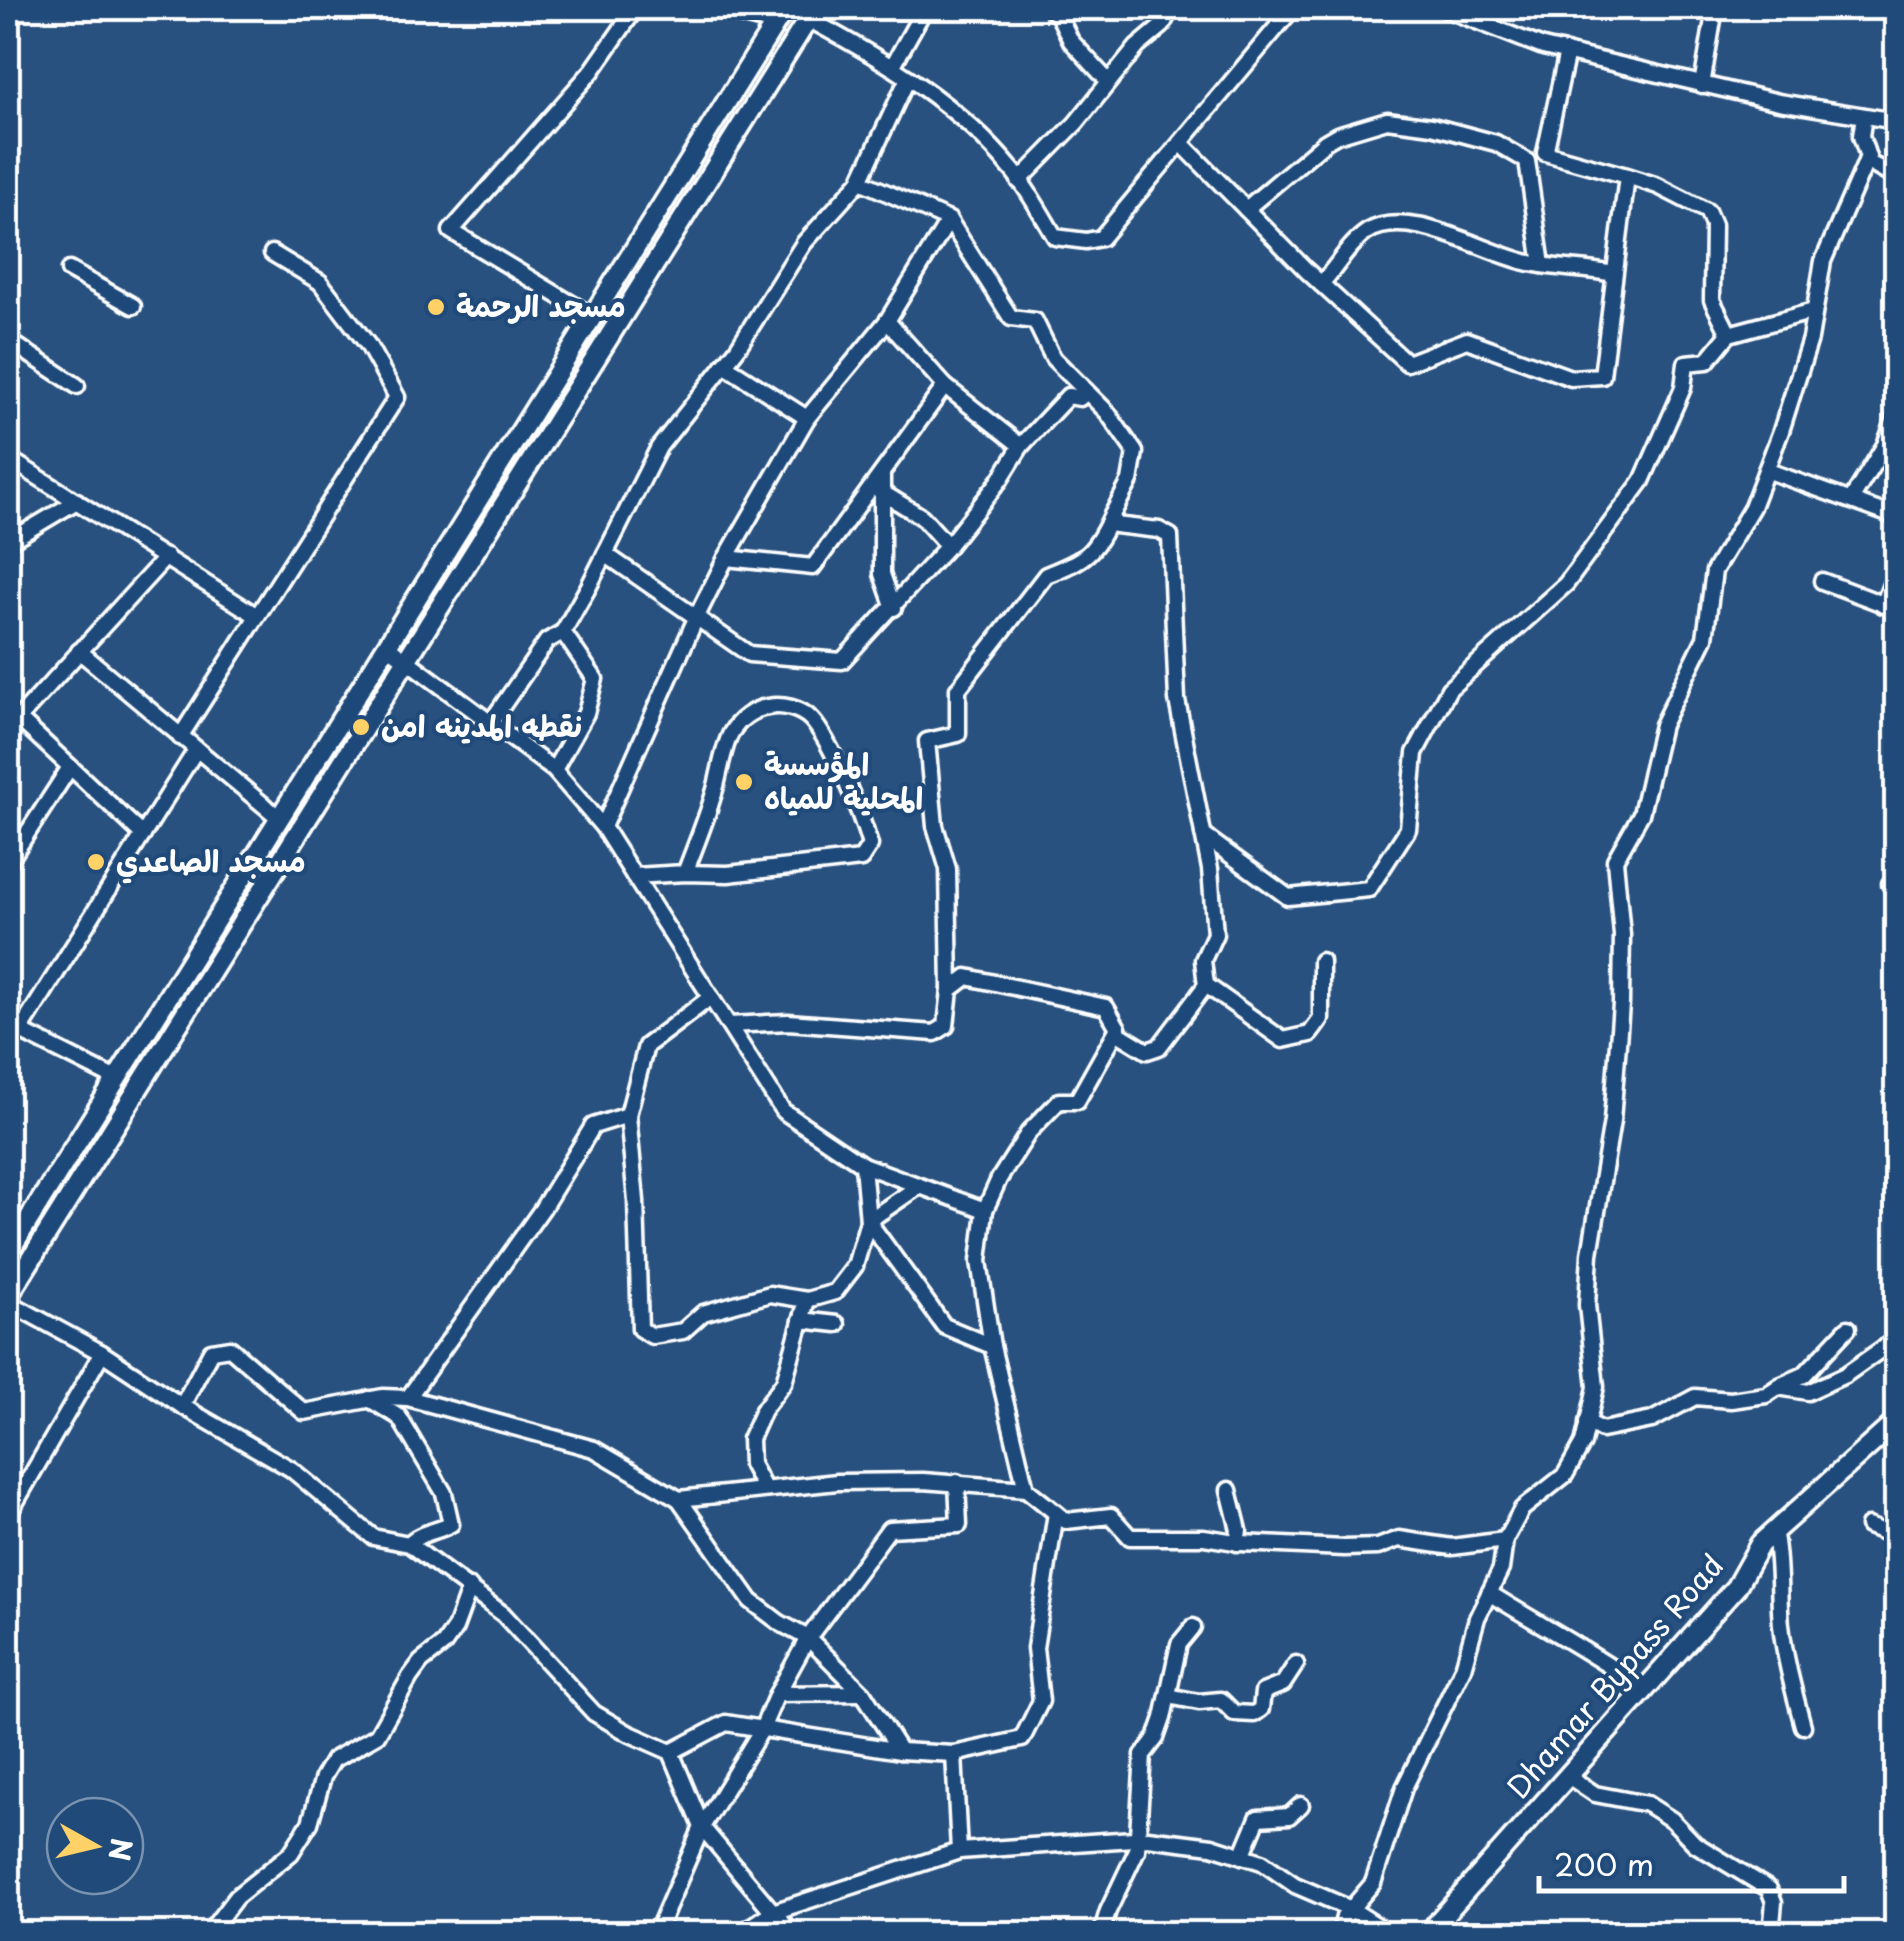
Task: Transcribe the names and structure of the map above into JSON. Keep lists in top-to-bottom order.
{
  "streets": {
    "main road": ["Dhamar Bypass Road"]
  },
  "places": [
    "مسجد الرحمة",
    "نقطه المدينه امن",
    "المؤسسة المحلية للمياه",
    "مسجد الصاعدي"
  ],
  "scale_bar": "200 m",
  "north": "right"
}
